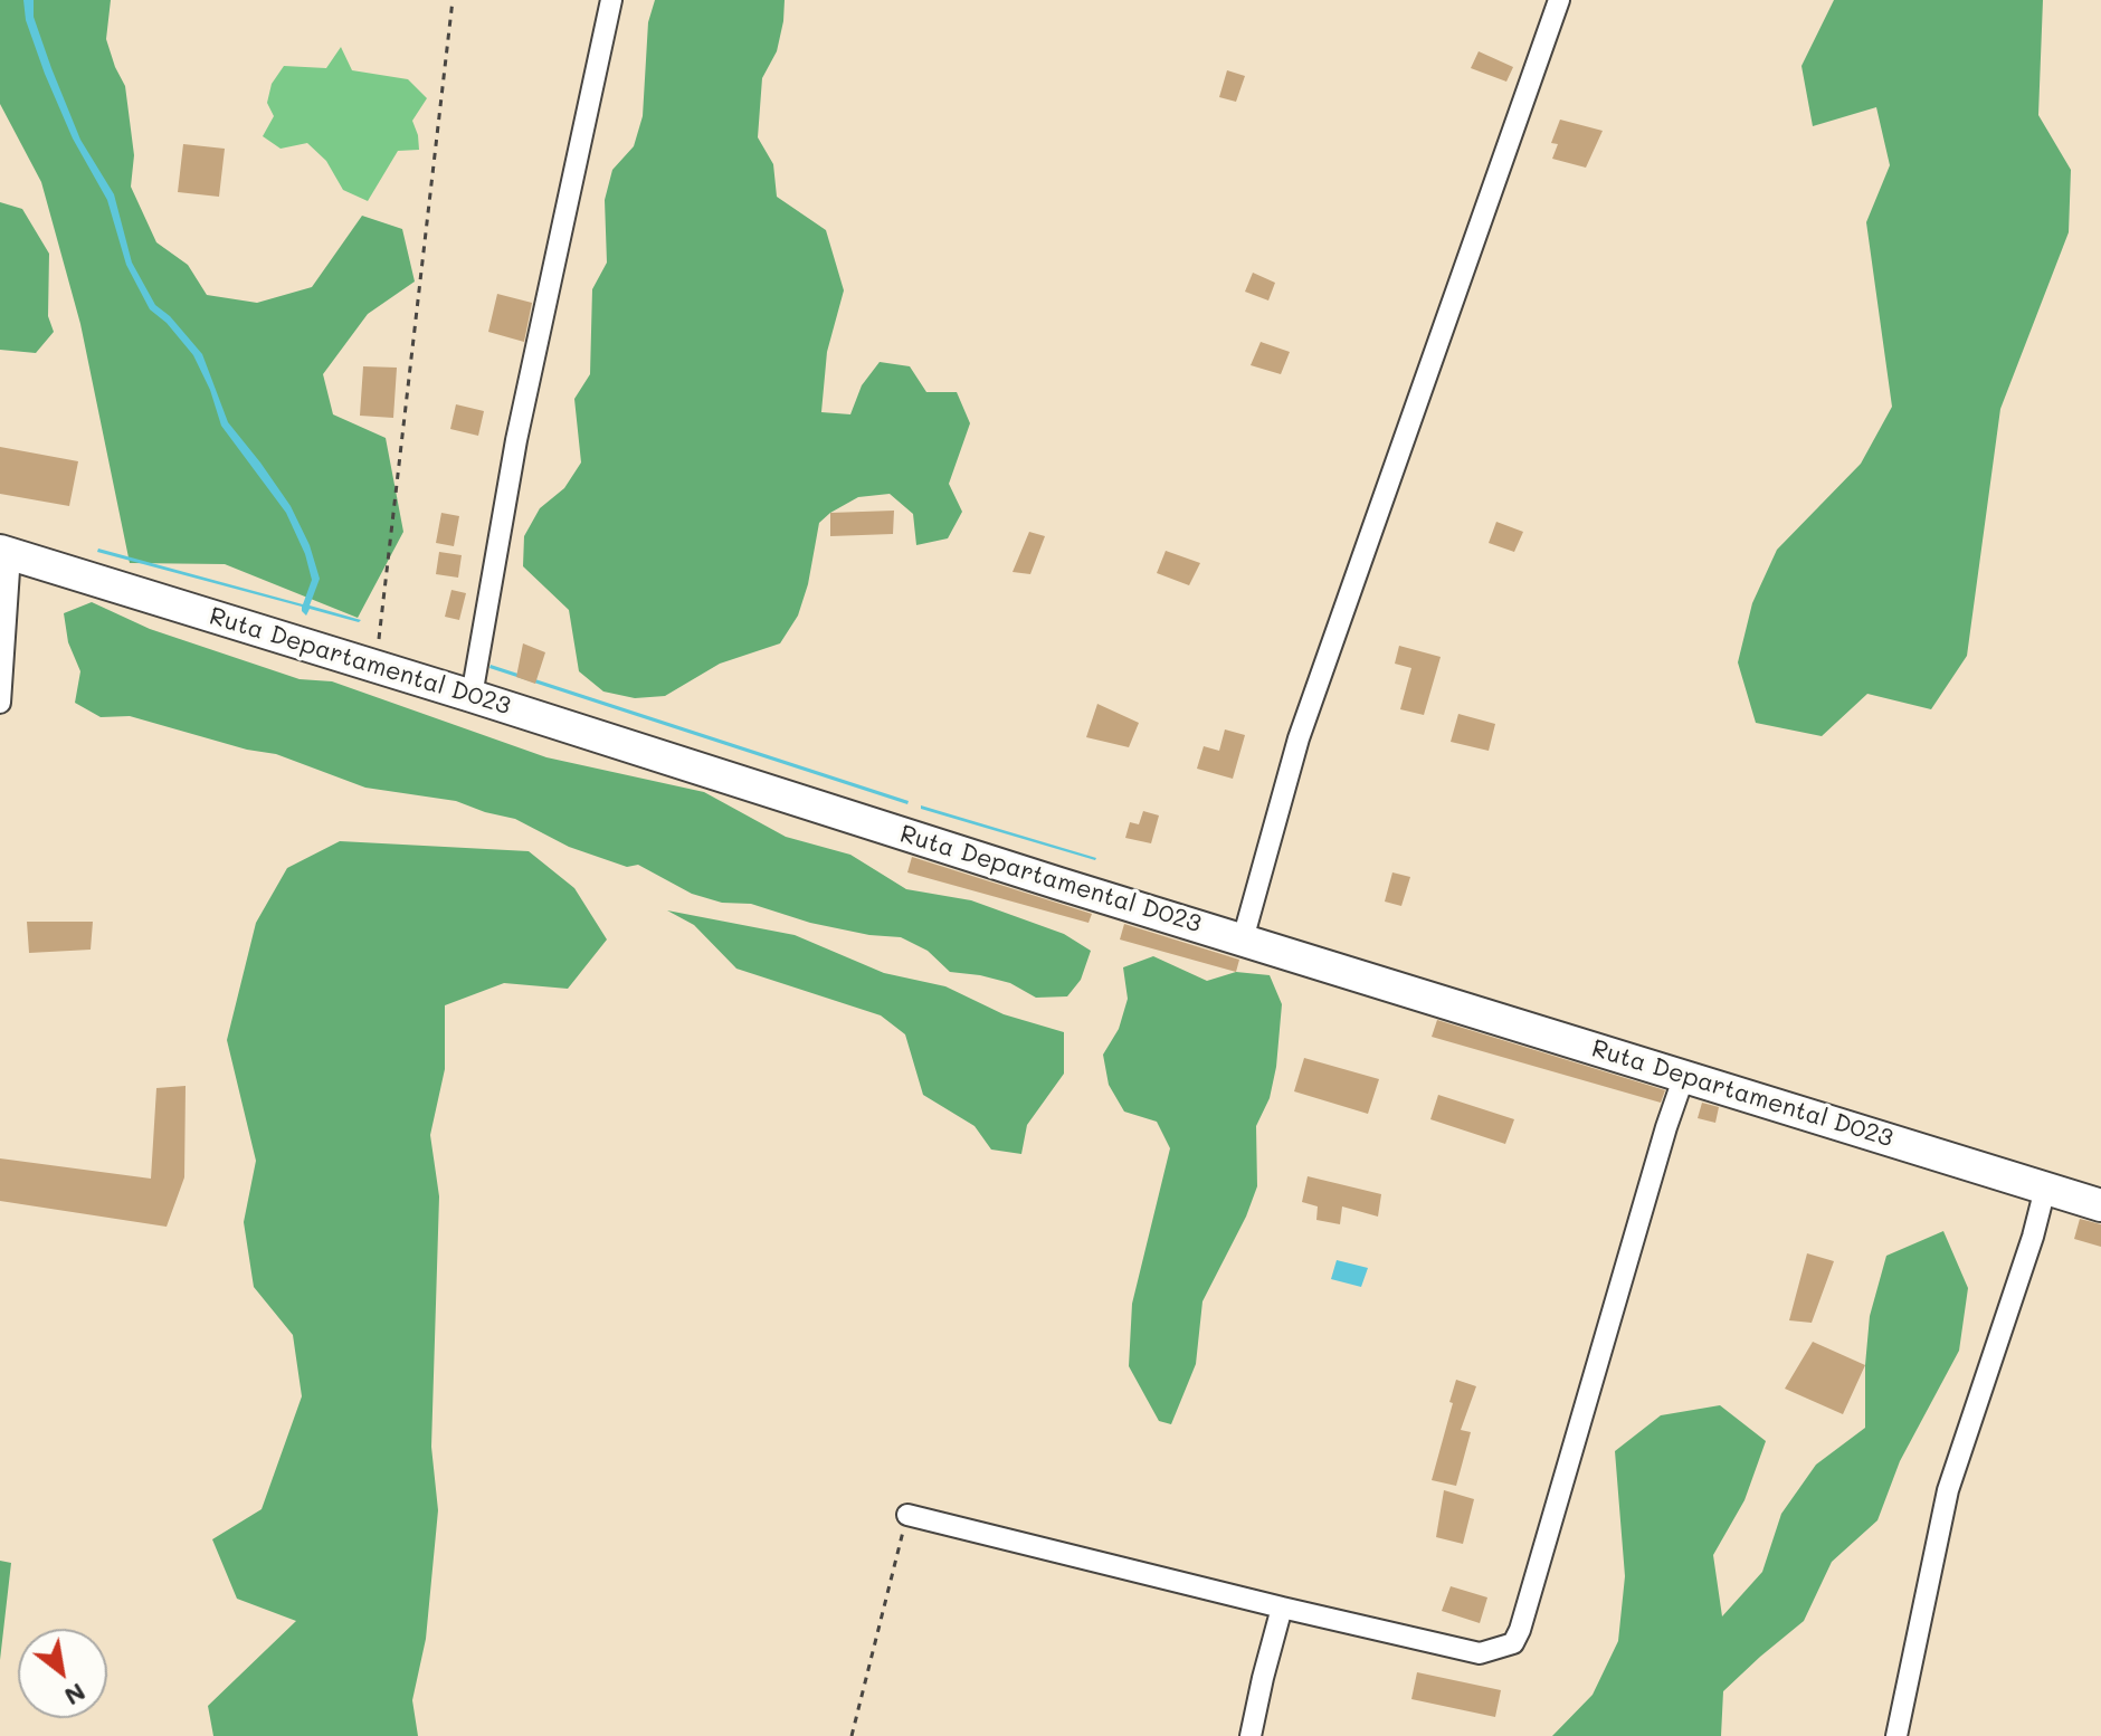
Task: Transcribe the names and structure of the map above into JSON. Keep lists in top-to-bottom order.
{
  "streets": {
    "main road": ["Ruta Departamental D023"]
  },
  "north": "bottom right"
}
